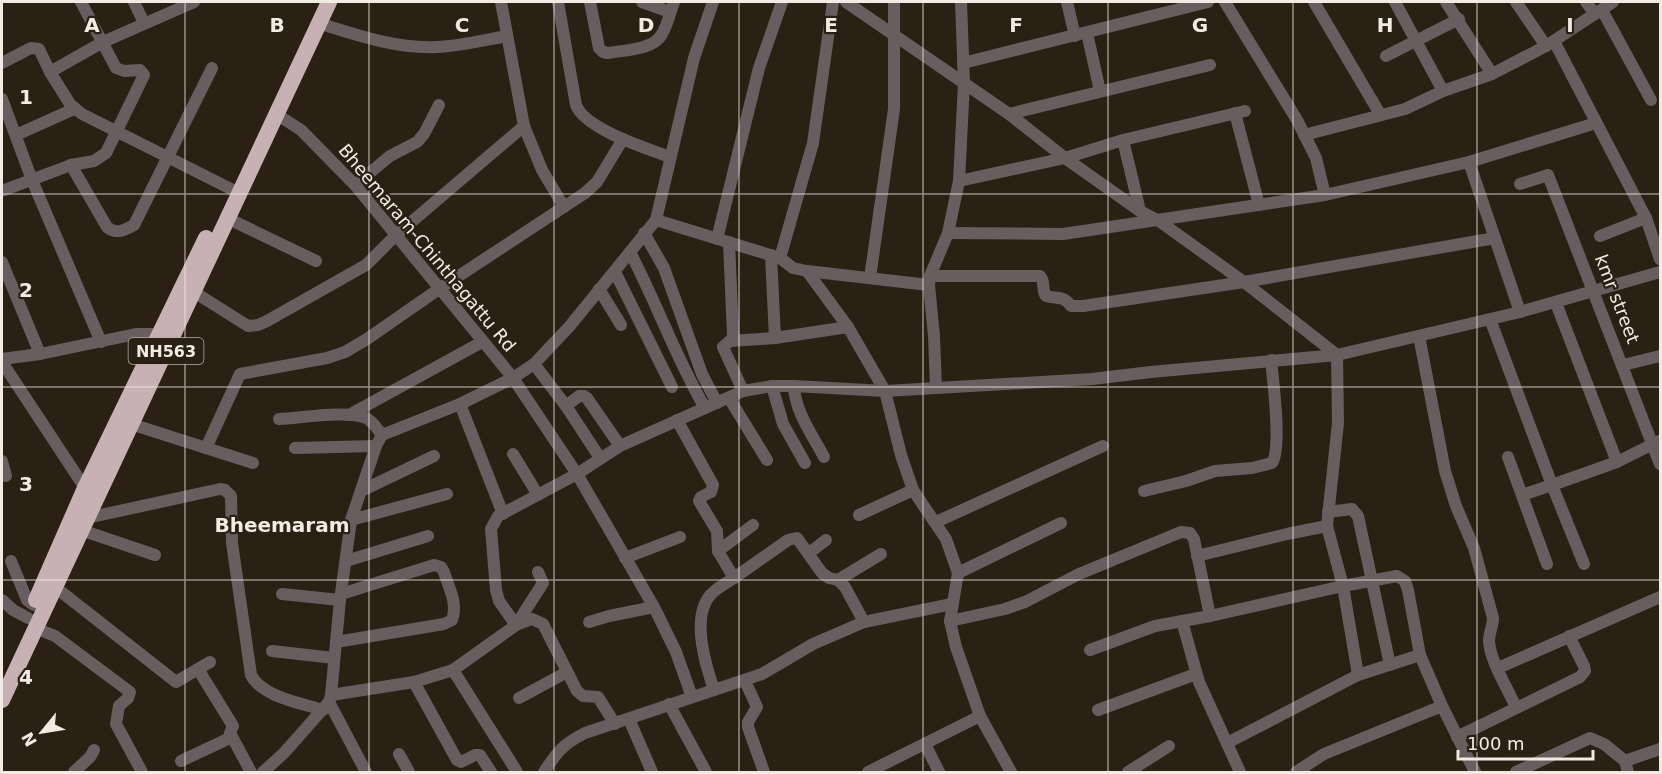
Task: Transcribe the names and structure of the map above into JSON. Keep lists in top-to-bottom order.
{
  "streets": {
    "highway": ["NH563"],
    "street": ["Bheemaram-Chinthagattu Rd", "kmr street"]
  },
  "crossings": [
    ["Bheemaram-Chinthagattu Rd", "NH563"]
  ],
  "districts": ["Bheemaram"],
  "scale_bar": "100 m",
  "north": "bottom left",
  "grid": {
    "columns": [
      "A",
      "B",
      "C",
      "D",
      "E",
      "F",
      "G",
      "H",
      "I"
    ],
    "rows": [
      "1",
      "2",
      "3",
      "4"
    ]
  }
}
